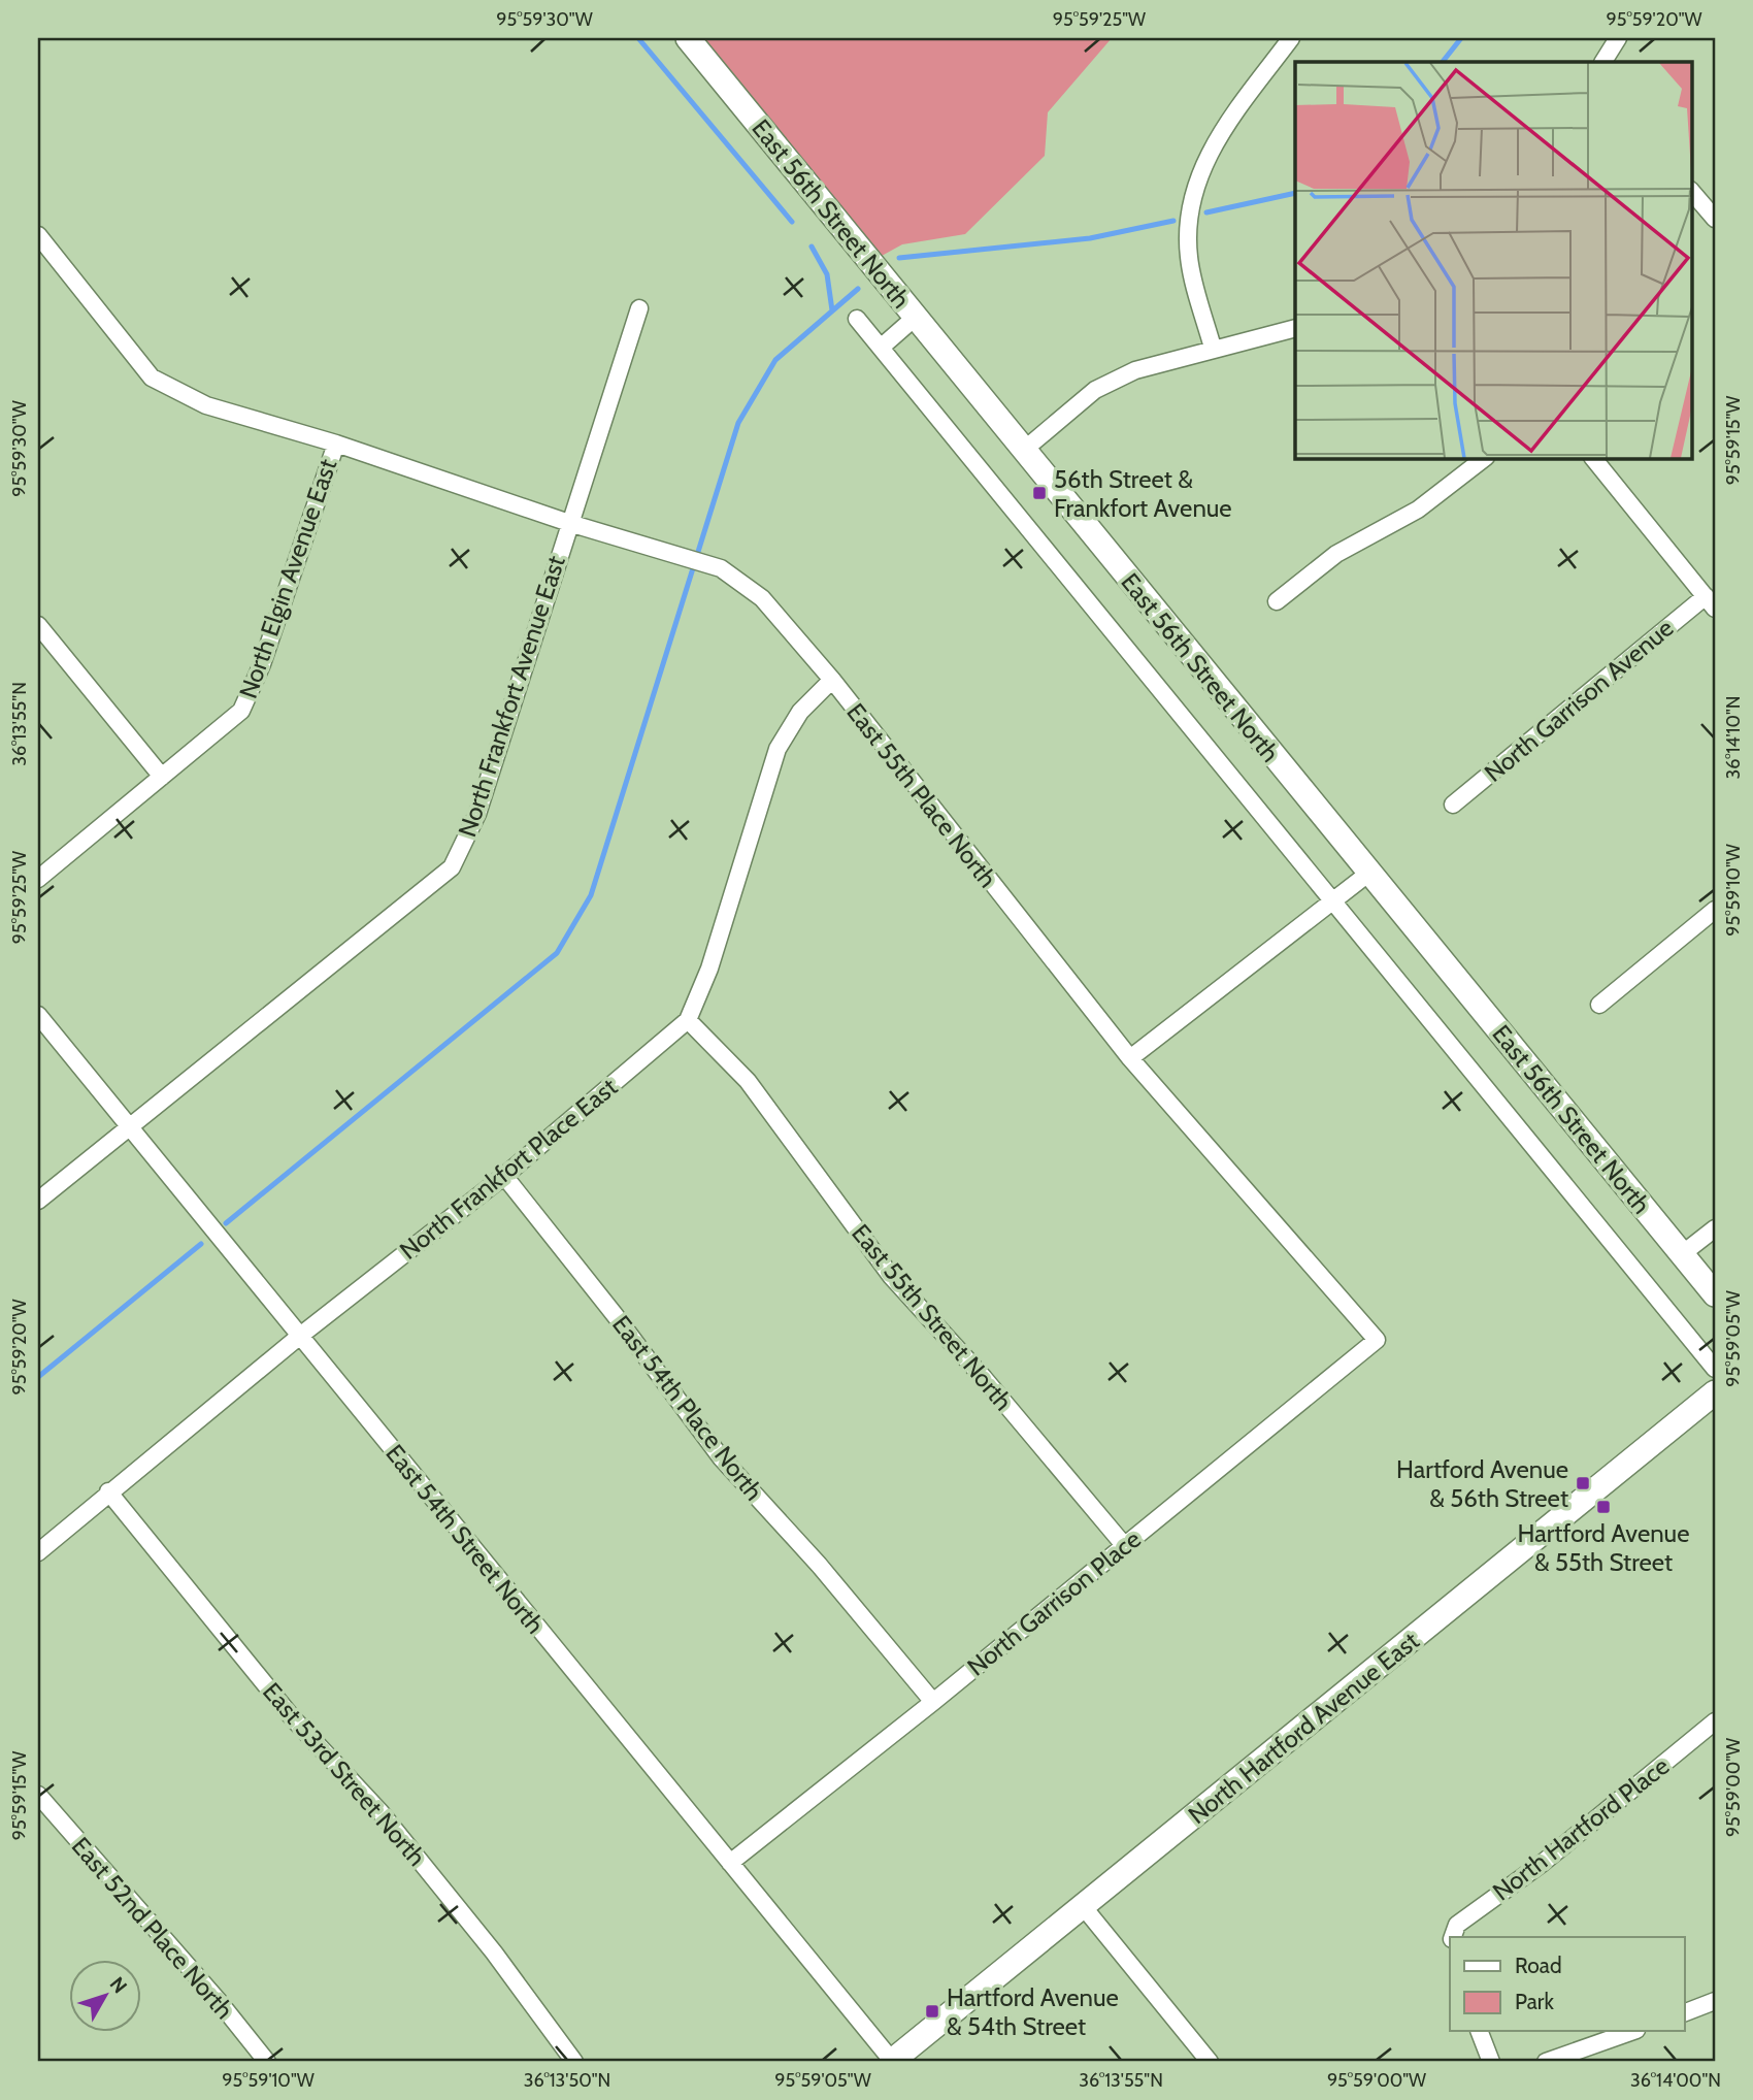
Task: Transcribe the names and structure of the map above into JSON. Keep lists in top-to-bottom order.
{
  "streets": {
    "street": [
      "East 56th Street North",
      "North Elgin Avenue East",
      "North Frankfort Avenue East",
      "North Garrison Avenue",
      "East 55th Place North",
      "North Frankfort Place East",
      "East 55th Street North",
      "East 54th Place North",
      "East 54th Street North",
      "North Garrison Place",
      "North Hartford Avenue East",
      "East 53rd Street North",
      "North Hartford Place",
      "East 52nd Place North"
    ]
  },
  "crossings": [
    ["North Elgin Avenue East", "East 55th Place North"],
    ["North Frankfort Avenue East", "East 55th Place North"],
    ["North Frankfort Avenue East", "East 54th Street North"],
    ["East 55th Place North", "North Frankfort Place East"],
    ["East 55th Place North", "North Garrison Place"],
    ["North Frankfort Place East", "East 55th Street North"],
    ["North Frankfort Place East", "East 54th Place North"],
    ["North Frankfort Place East", "East 54th Street North"],
    ["North Frankfort Place East", "East 53rd Street North"],
    ["East 55th Street North", "North Garrison Place"],
    ["East 54th Place North", "North Garrison Place"],
    ["East 54th Street North", "North Garrison Place"],
    ["East 54th Street North", "North Hartford Avenue East"]
  ],
  "places": {
    "transit": [
      "56th Street & Frankfort Avenue",
      "Hartford Avenue & 56th Street",
      "Hartford Avenue & 55th Street",
      "Hartford Avenue & 54th Street"
    ]
  },
  "legend": ["Road", "Park"],
  "north": "top right",
  "coordinates": [
    "95°59'30\"W",
    "95°59'25\"W",
    "95°59'20\"W",
    "95°59'15\"W",
    "36°13'55\"N",
    "36°14'10\"N",
    "95°59'10\"W",
    "95°59'05\"W",
    "95°59'00\"W",
    "36°13'50\"N",
    "36°14'00\"N"
  ]
}
